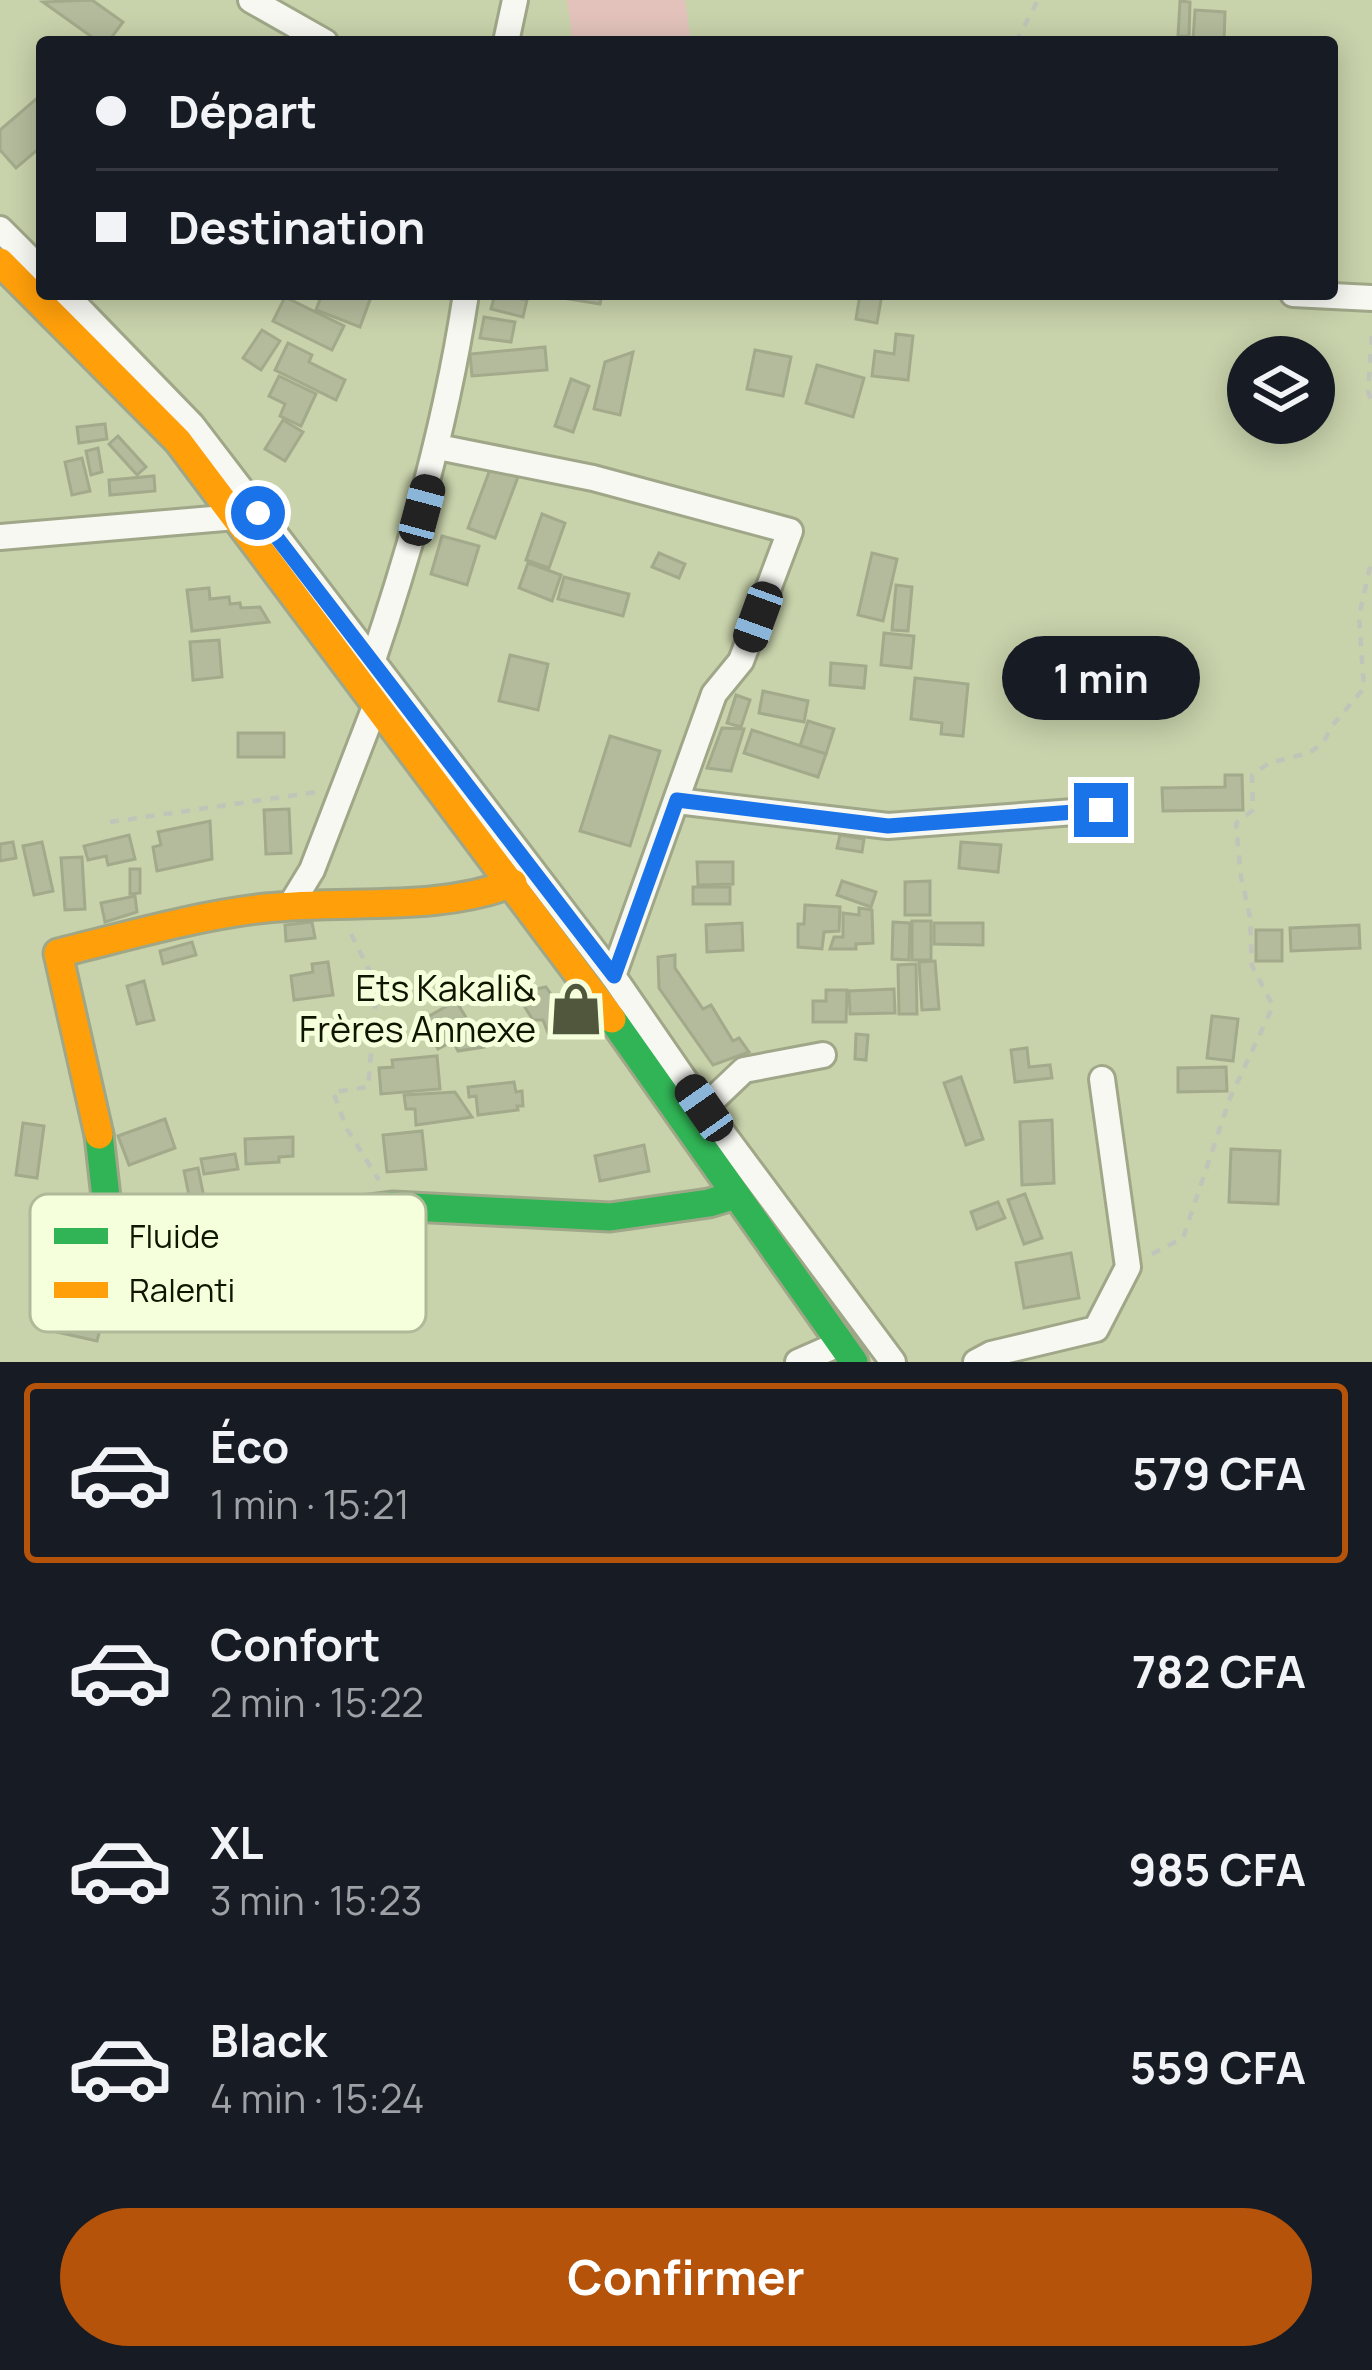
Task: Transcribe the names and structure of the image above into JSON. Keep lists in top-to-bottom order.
{
  "places": {
    "shop": ["Ets Kakali& Frères Annexe"]
  },
  "legend": ["Fluide", "Ralenti"],
  "page": {
    "banner": ["Départ", "Destination"],
    "bubble": "1 min",
    "list": [
      {
        "name": "Éco",
        "note": "1 min · 15:21",
        "value": "579 CFA"
      },
      {
        "name": "Confort",
        "note": "2 min · 15:22",
        "value": "782 CFA"
      },
      {
        "name": "XL",
        "note": "3 min · 15:23",
        "value": "985 CFA"
      },
      {
        "name": "Black",
        "note": "4 min · 15:24",
        "value": "559 CFA"
      }
    ],
    "buttons": "Confirmer"
  }
}
